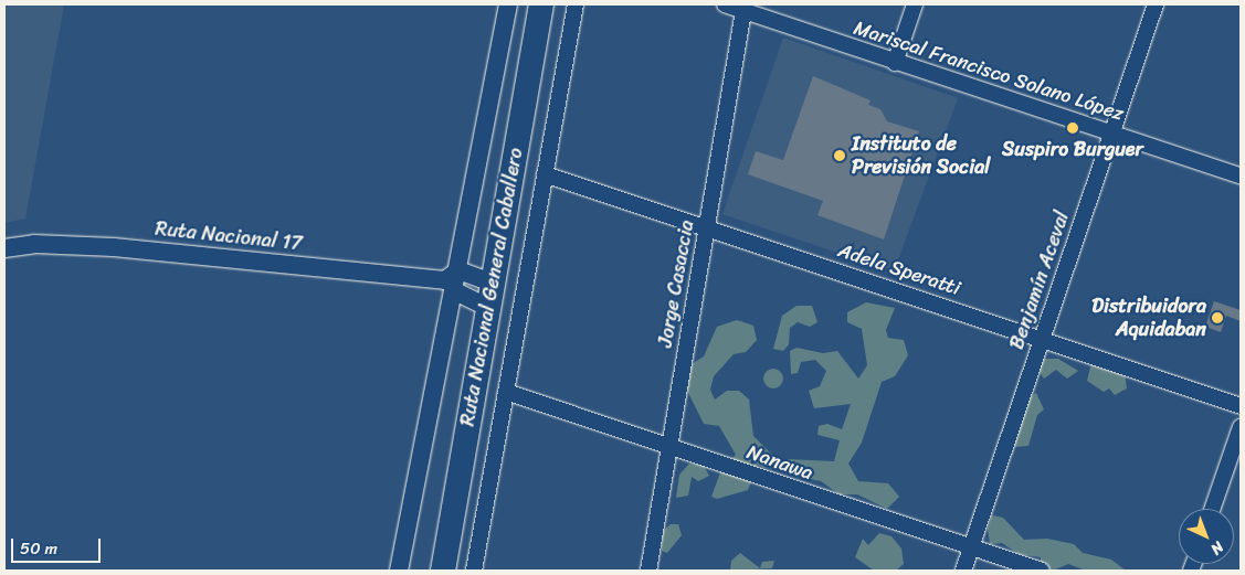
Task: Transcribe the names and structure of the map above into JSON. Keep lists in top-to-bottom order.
{
  "streets": {
    "highway": ["Ruta Nacional General Caballero"],
    "street": [
      "Mariscal Francisco Solano López",
      "Ruta Nacional 17",
      "Adela Speratti",
      "Benjamín Aceval",
      "Jorge Casaccia",
      "Nanawa"
    ]
  },
  "crossings": [
    ["Mariscal Francisco Solano López", "Benjamín Aceval"],
    ["Mariscal Francisco Solano López", "Jorge Casaccia"],
    ["Ruta Nacional 17", "Ruta Nacional General Caballero"],
    ["Adela Speratti", "Benjamín Aceval"],
    ["Adela Speratti", "Jorge Casaccia"],
    ["Benjamín Aceval", "Nanawa"],
    ["Jorge Casaccia", "Nanawa"]
  ],
  "places": ["Suspiro Burguer", "Instituto de Previsión Social", "Distribuidora Aquidaban"],
  "scale_bar": "50 m",
  "north": "bottom right"
}
